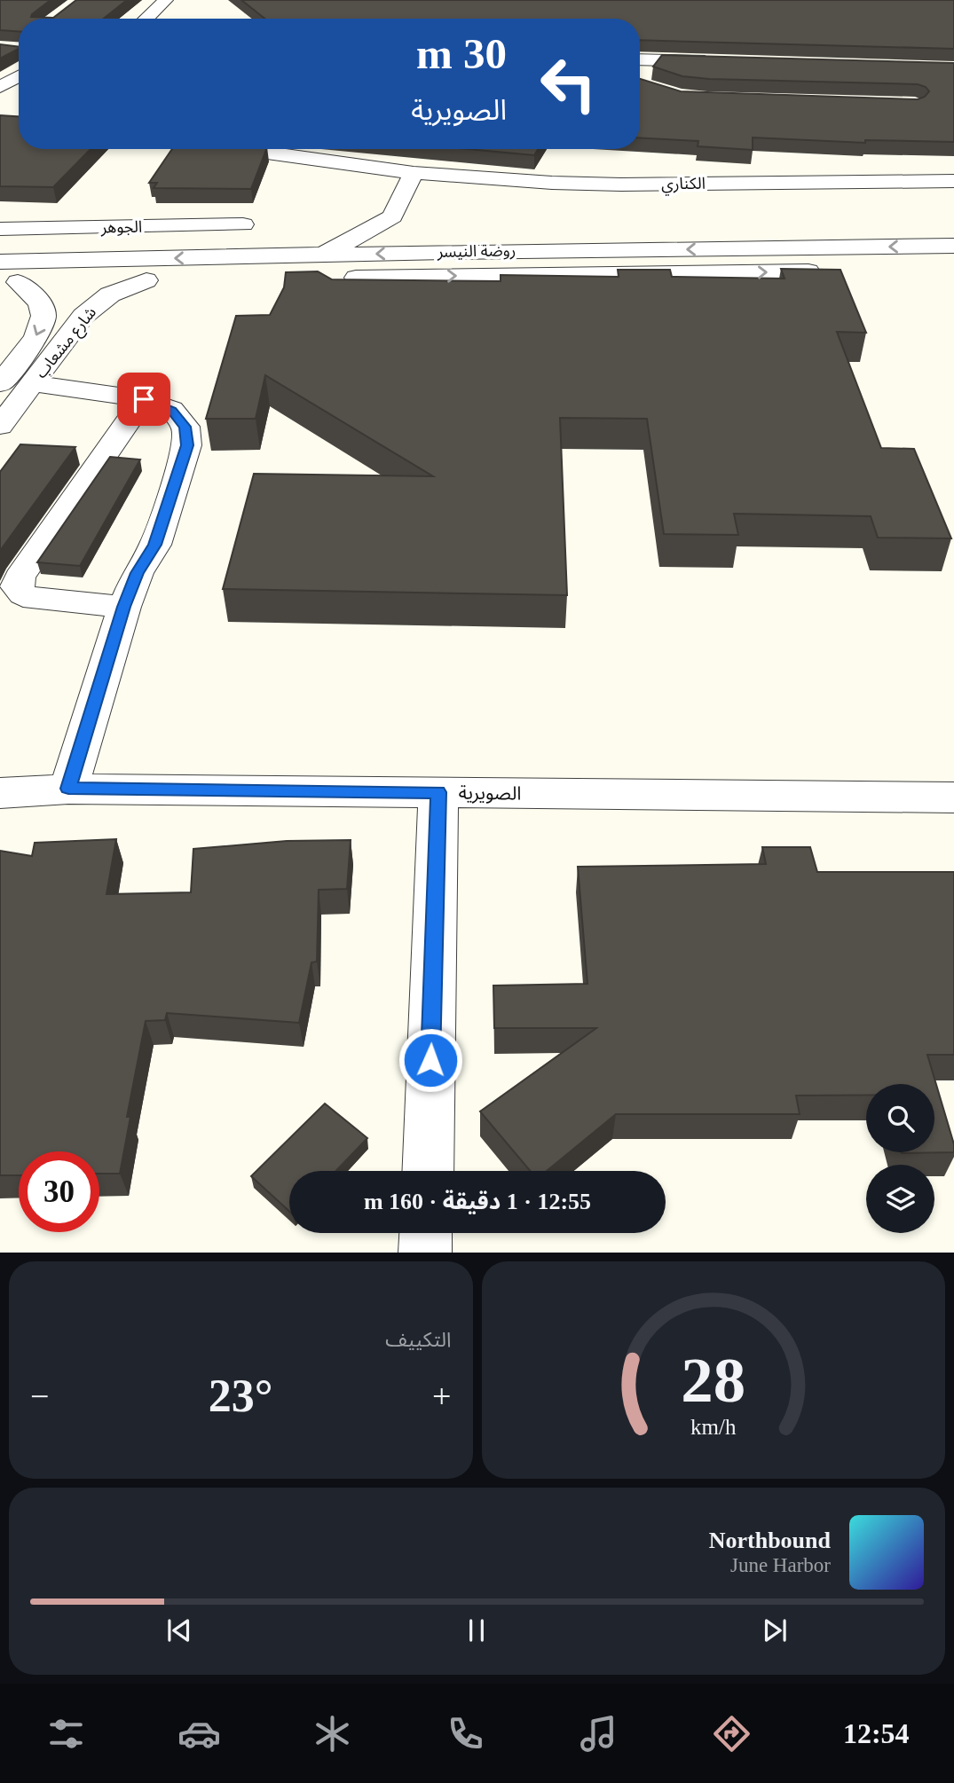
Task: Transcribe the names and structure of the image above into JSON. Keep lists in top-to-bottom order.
{
  "streets": {
    "street": [
      "الكناري",
      "الجوهر",
      "روضة النيسر",
      "شارع مشعاب",
      "الصويرية"
    ]
  },
  "page": {
    "turn": ["30 m", "الصويرية"],
    "limit": "30",
    "trip": "12:55 · 1 دقيقة · 160 m",
    "tile": "التكييف",
    "heat": ["−", "23°", "+"],
    "song": ["Northbound", "June Harbor"],
    "tabs": "12:54",
    "gauge": ["28", "km/h"]
  }
}
